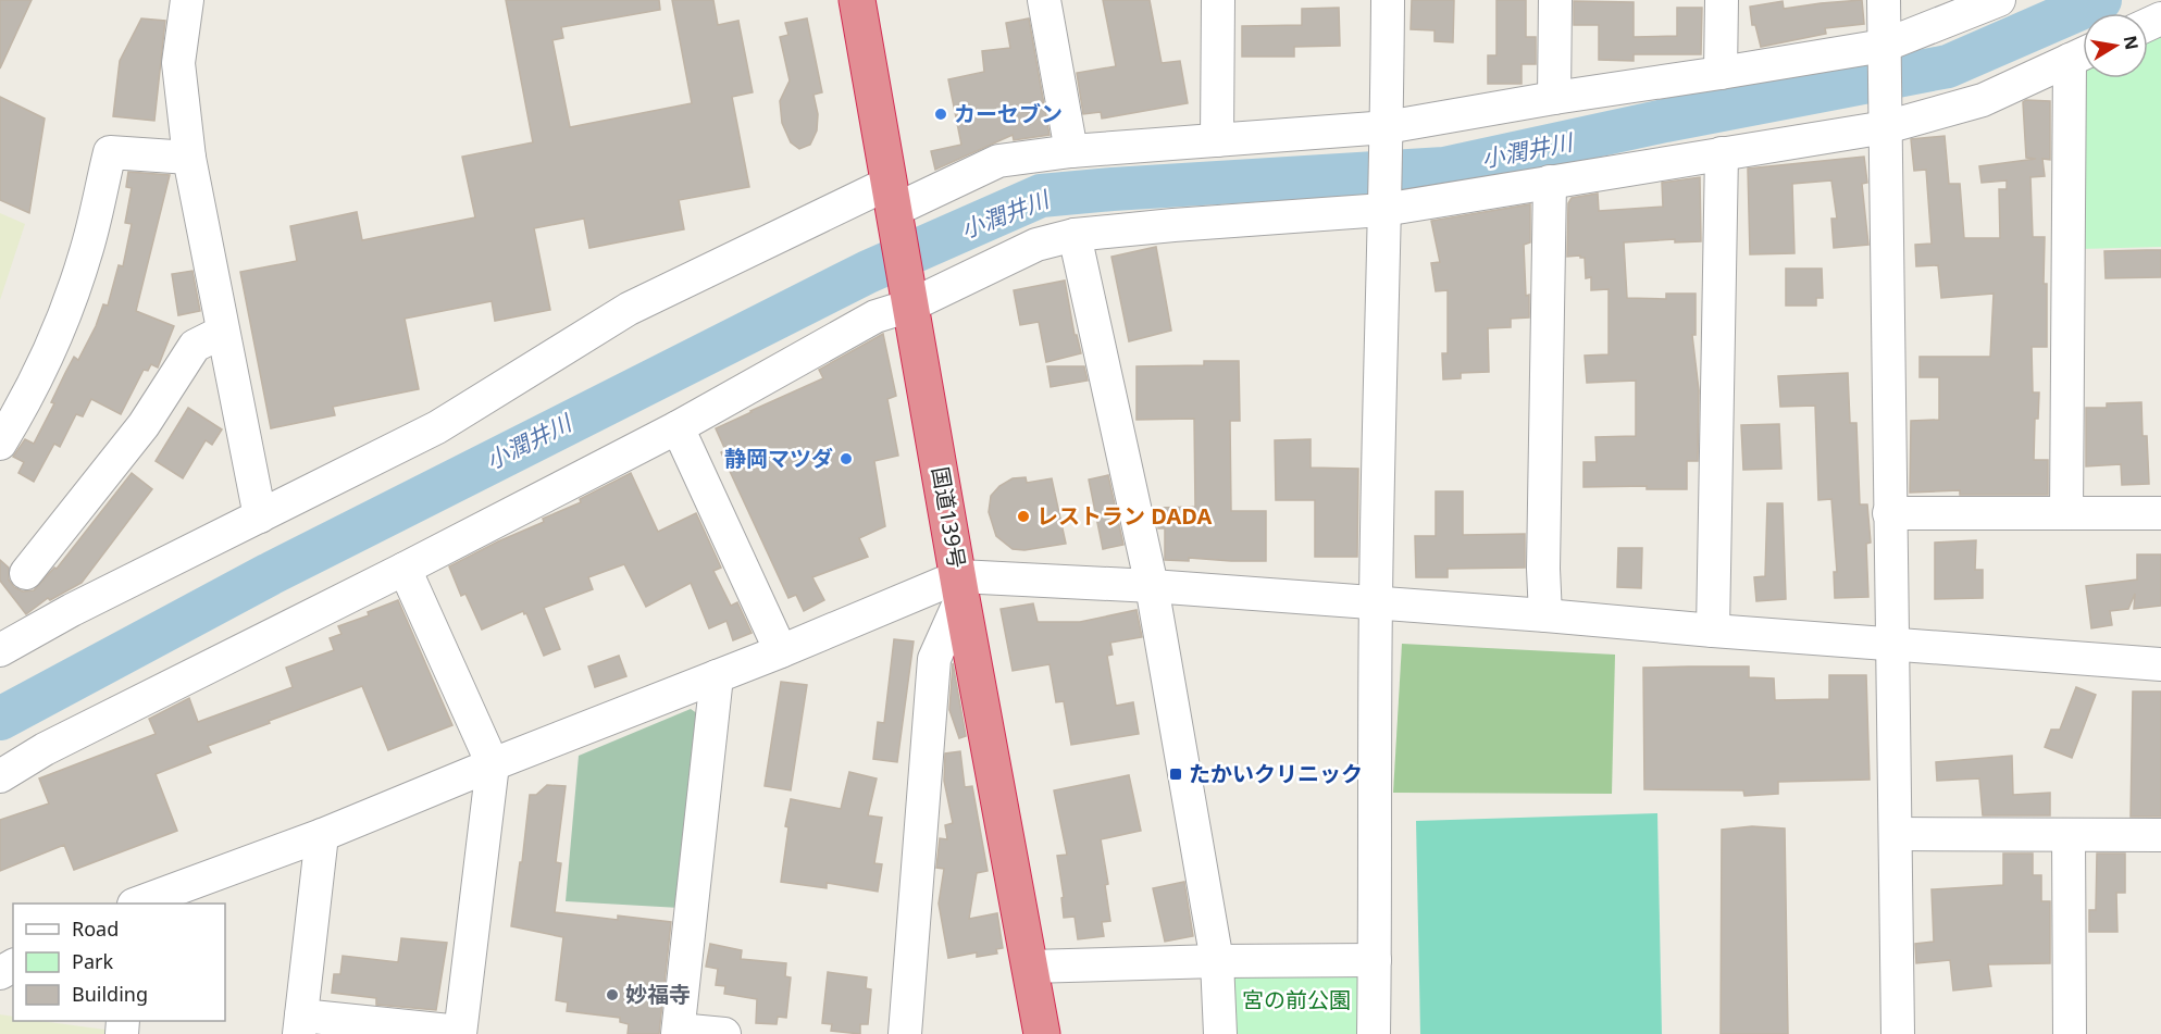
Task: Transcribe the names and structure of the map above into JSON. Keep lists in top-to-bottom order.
{
  "streets": {
    "highway": ["国道139号"]
  },
  "water": ["小潤井川"],
  "parks": ["宮の前公園"],
  "places": {
    "other": [
      "カーセブン",
      "静岡マツダ",
      "レストラン DADA",
      "妙福寺"
    ],
    "transit": ["たかいクリニック"]
  },
  "legend": ["Road", "Park", "Building"],
  "north": "right"
}
